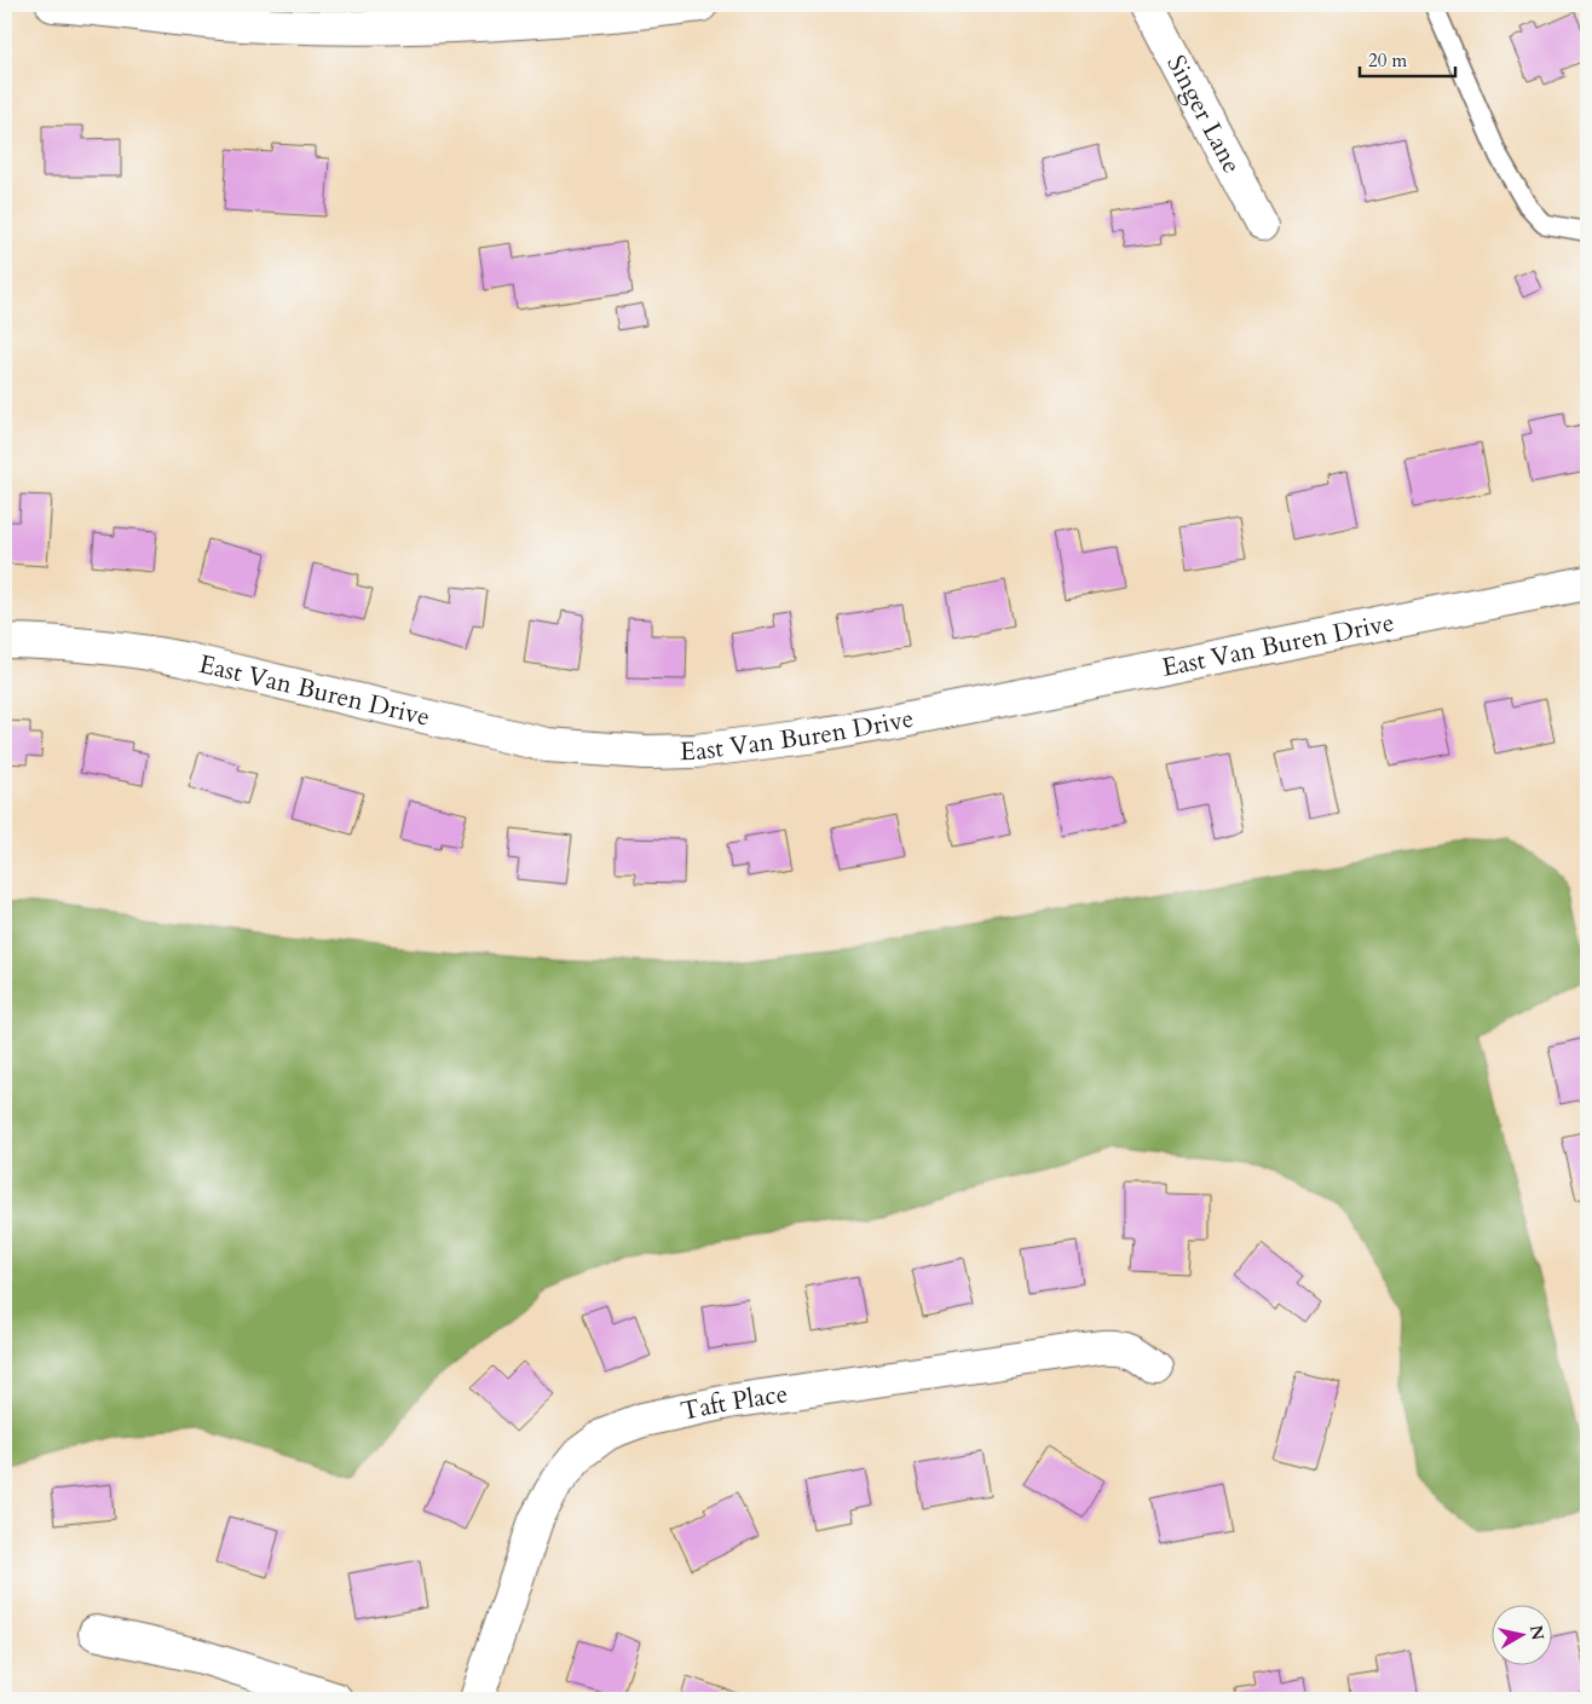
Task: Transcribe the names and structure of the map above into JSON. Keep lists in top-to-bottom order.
{
  "streets": {
    "street": ["Singer Lane", "East Van Buren Drive", "Taft Place"]
  },
  "scale_bar": "20 m",
  "north": "right"
}
